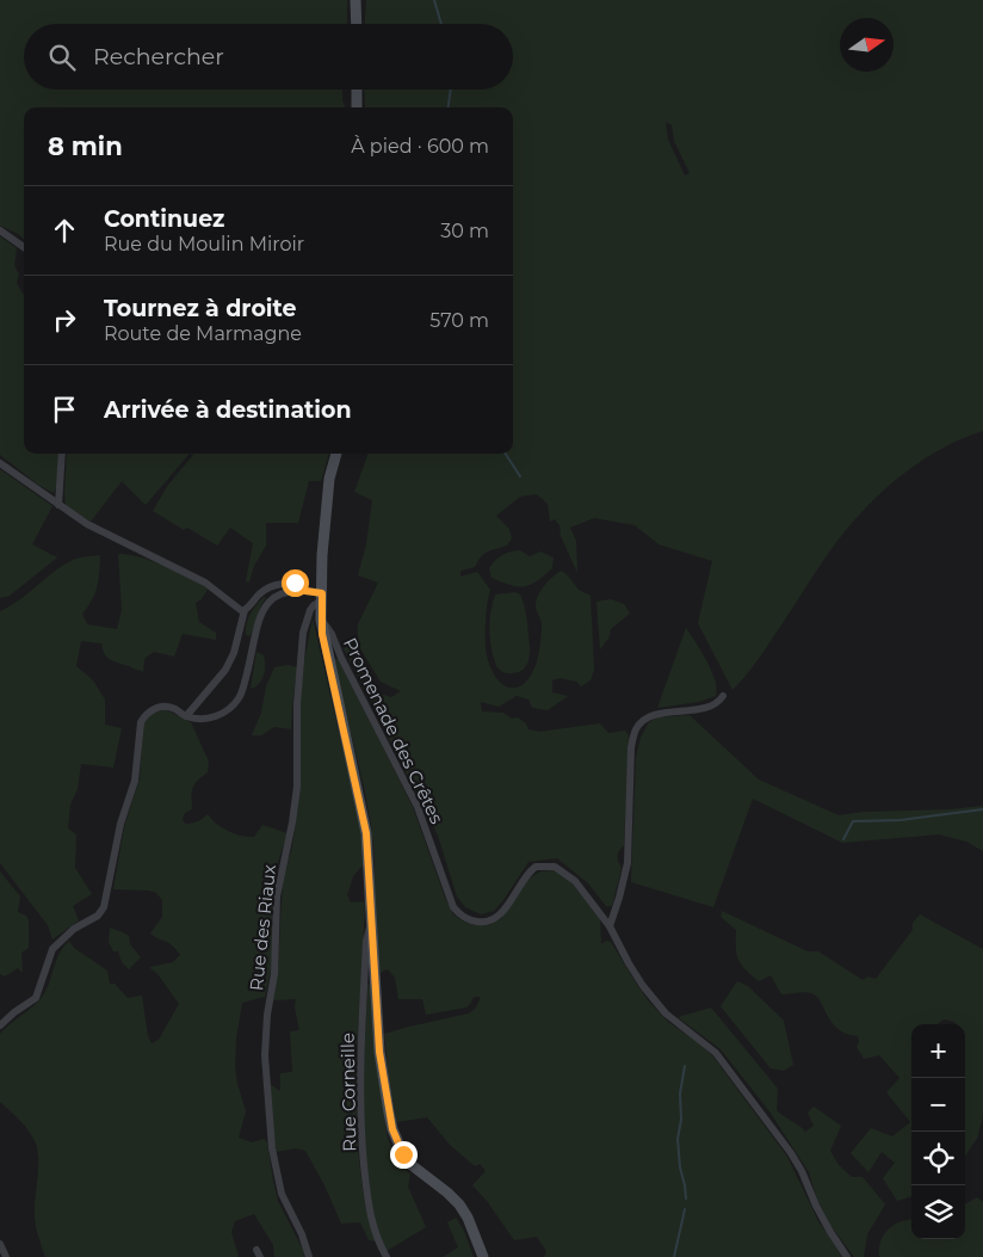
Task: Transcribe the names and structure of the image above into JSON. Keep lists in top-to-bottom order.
{
  "streets": {
    "street": ["Promenade des Crêtes", "Rue des Riaux", "Rue Corneille"]
  },
  "north": "right",
  "page": {
    "search": "Rechercher",
    "heading": ["8 min", "À pied · 600 m"],
    "list": [
      ["Continuez", "Rue du Moulin Miroir", "30 m"],
      ["Tournez à droite", "Route de Marmagne", "570 m"],
      "Arrivée à destination"
    ],
    "map_buttons": ["+", "−"]
  }
}
